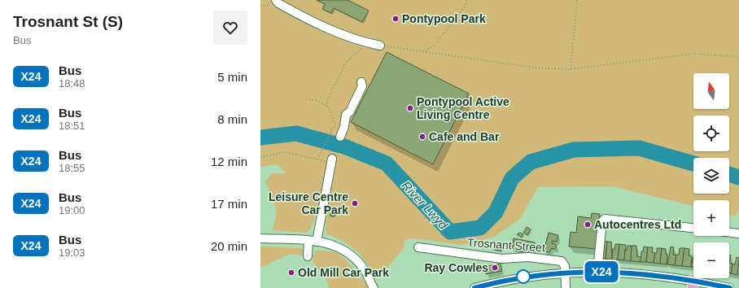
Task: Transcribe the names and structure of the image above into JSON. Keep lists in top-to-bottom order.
{
  "streets": {
    "street": ["Trosnant Street"]
  },
  "water": ["River Lwyd"],
  "places": [
    "Pontypool Park",
    "Pontypool Active Living Centre",
    "Cafe and Bar",
    "Leisure Centre Car Park",
    "Autocentres Ltd",
    "Ray Cowles",
    "Old Mill Car Park"
  ],
  "lines": ["bus line X24"],
  "north": "top",
  "page": {
    "heading": ["Trosnant St (S)", "Bus"],
    "on_map": "X24",
    "list": [
      {
        "mark": "X24",
        "name": "Bus",
        "note": "18:48",
        "value": "5 min"
      },
      {
        "mark": "X24",
        "name": "Bus",
        "note": "18:51",
        "value": "8 min"
      },
      {
        "mark": "X24",
        "name": "Bus",
        "note": "18:55",
        "value": "12 min"
      },
      {
        "mark": "X24",
        "name": "Bus",
        "note": "19:00",
        "value": "17 min"
      },
      {
        "mark": "X24",
        "name": "Bus",
        "note": "19:03",
        "value": "20 min"
      }
    ],
    "map_buttons": ["+", "−"]
  }
}
